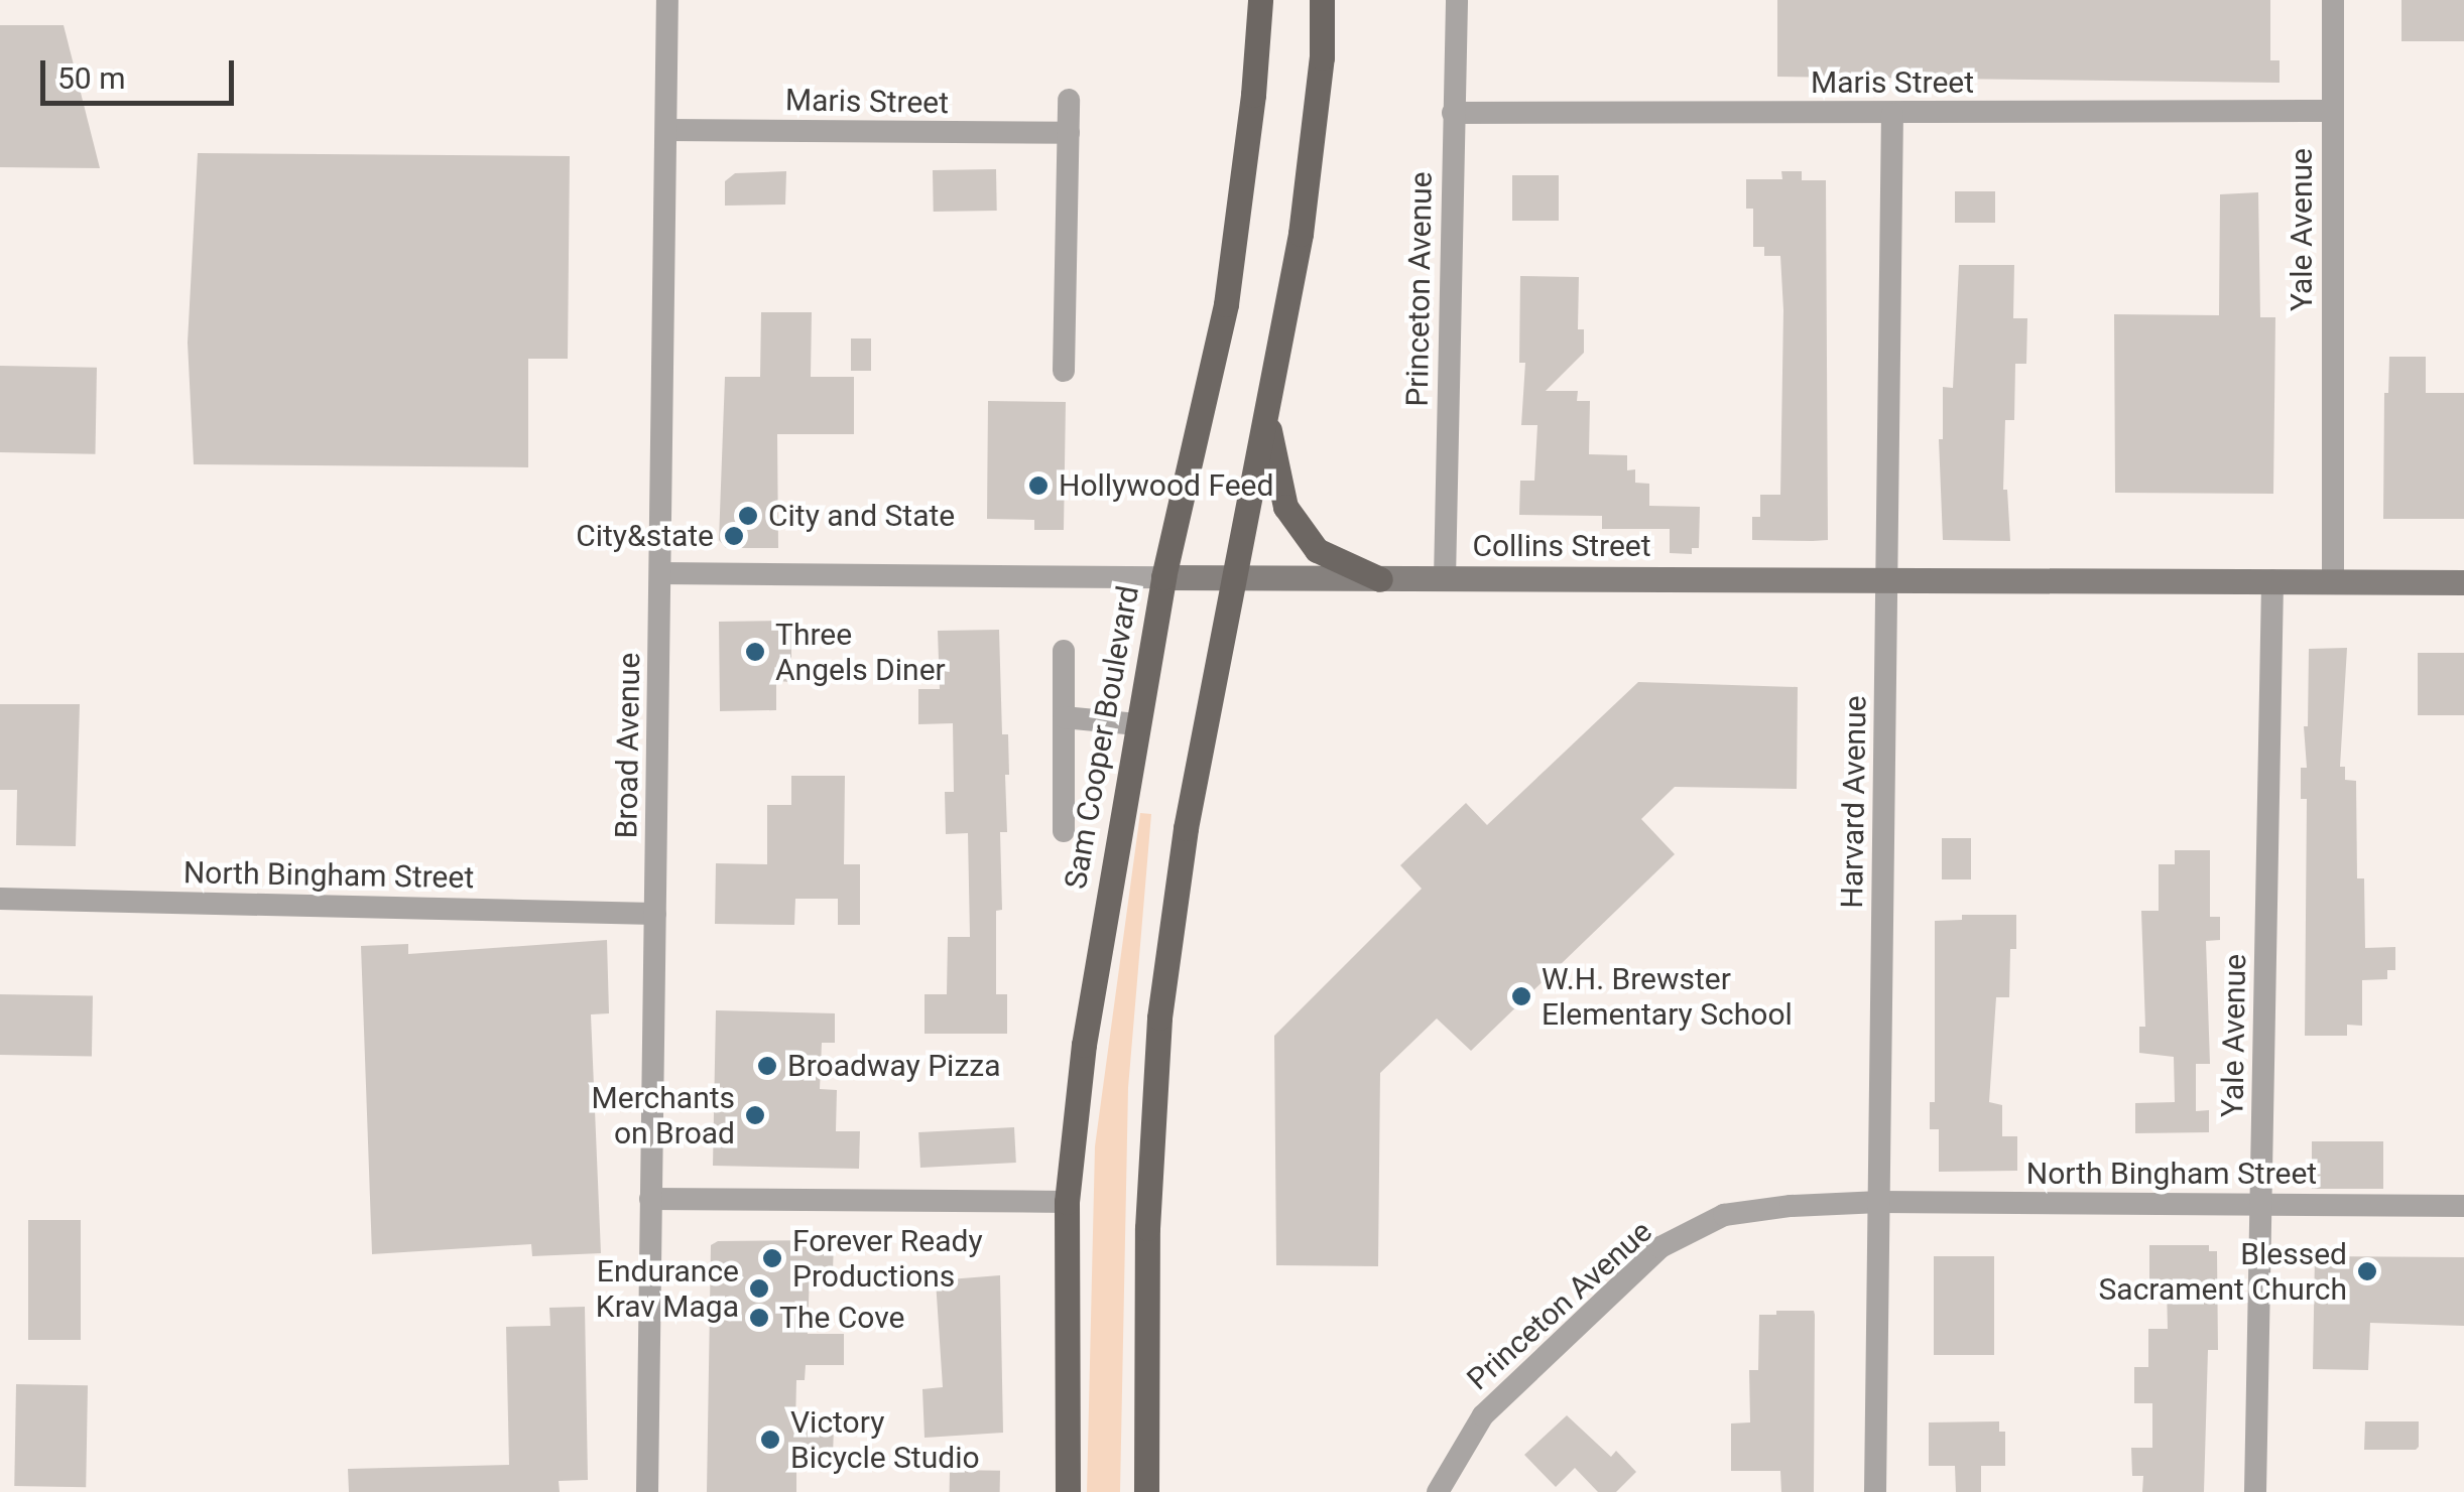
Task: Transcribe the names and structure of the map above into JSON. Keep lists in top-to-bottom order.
{
  "streets": {
    "main road": ["Sam Cooper Boulevard"],
    "street": [
      "Maris Street",
      "Yale Avenue",
      "Princeton Avenue",
      "Collins Street",
      "Broad Avenue",
      "Harvard Avenue",
      "North Bingham Street"
    ]
  },
  "crossings": [
    ["Maris Street", "Yale Avenue"],
    ["Maris Street", "Princeton Avenue"],
    ["Maris Street", "Broad Avenue"],
    ["Maris Street", "Harvard Avenue"],
    ["Yale Avenue", "Collins Street"],
    ["Yale Avenue", "North Bingham Street"],
    ["Princeton Avenue", "Collins Street"],
    ["Princeton Avenue", "Harvard Avenue"],
    ["Princeton Avenue", "North Bingham Street"],
    ["Collins Street", "Sam Cooper Boulevard"],
    ["Collins Street", "Broad Avenue"],
    ["Collins Street", "Harvard Avenue"],
    ["Broad Avenue", "North Bingham Street"],
    ["Harvard Avenue", "North Bingham Street"]
  ],
  "places": [
    "Hollywood Feed",
    "City and State",
    "City&state",
    "Three Angels Diner",
    "W.H. Brewster Elementary School",
    "Broadway Pizza",
    "Merchants on Broad",
    "Forever Ready Productions",
    "Blessed Sacrament Church",
    "Endurance Krav Maga",
    "The Cove",
    "Victory Bicycle Studio"
  ],
  "scale_bar": "50 m"
}
